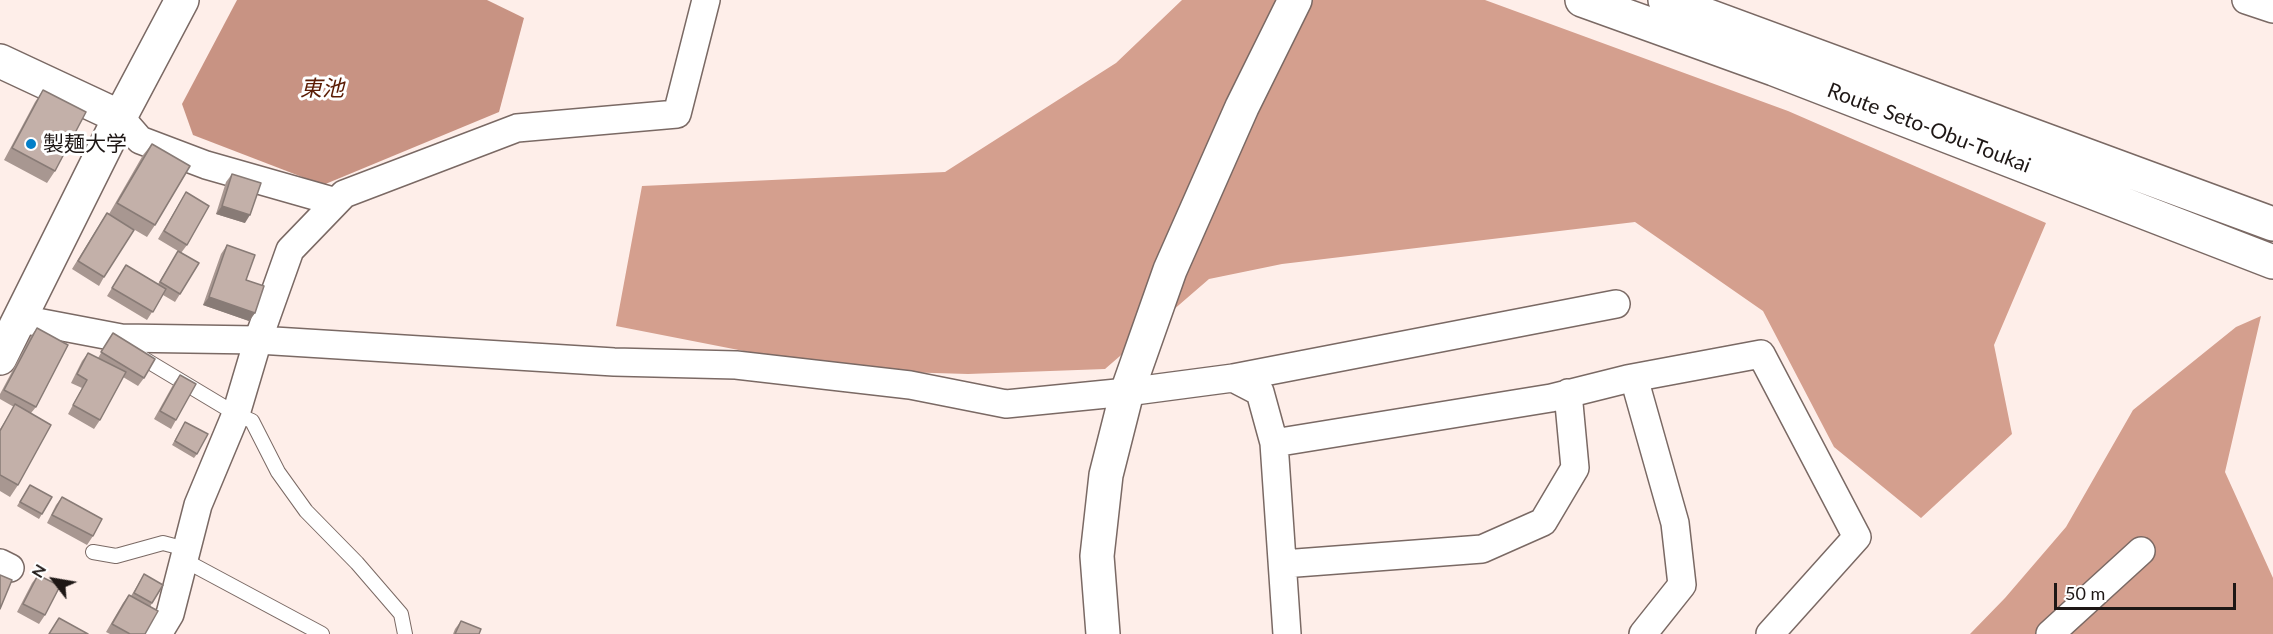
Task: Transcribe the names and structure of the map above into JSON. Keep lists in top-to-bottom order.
{
  "streets": {
    "main road": ["Route Seto-Obu-Toukai"]
  },
  "water": ["東池"],
  "places": ["製麺大学"],
  "scale_bar": "50 m",
  "north": "top left"
}
